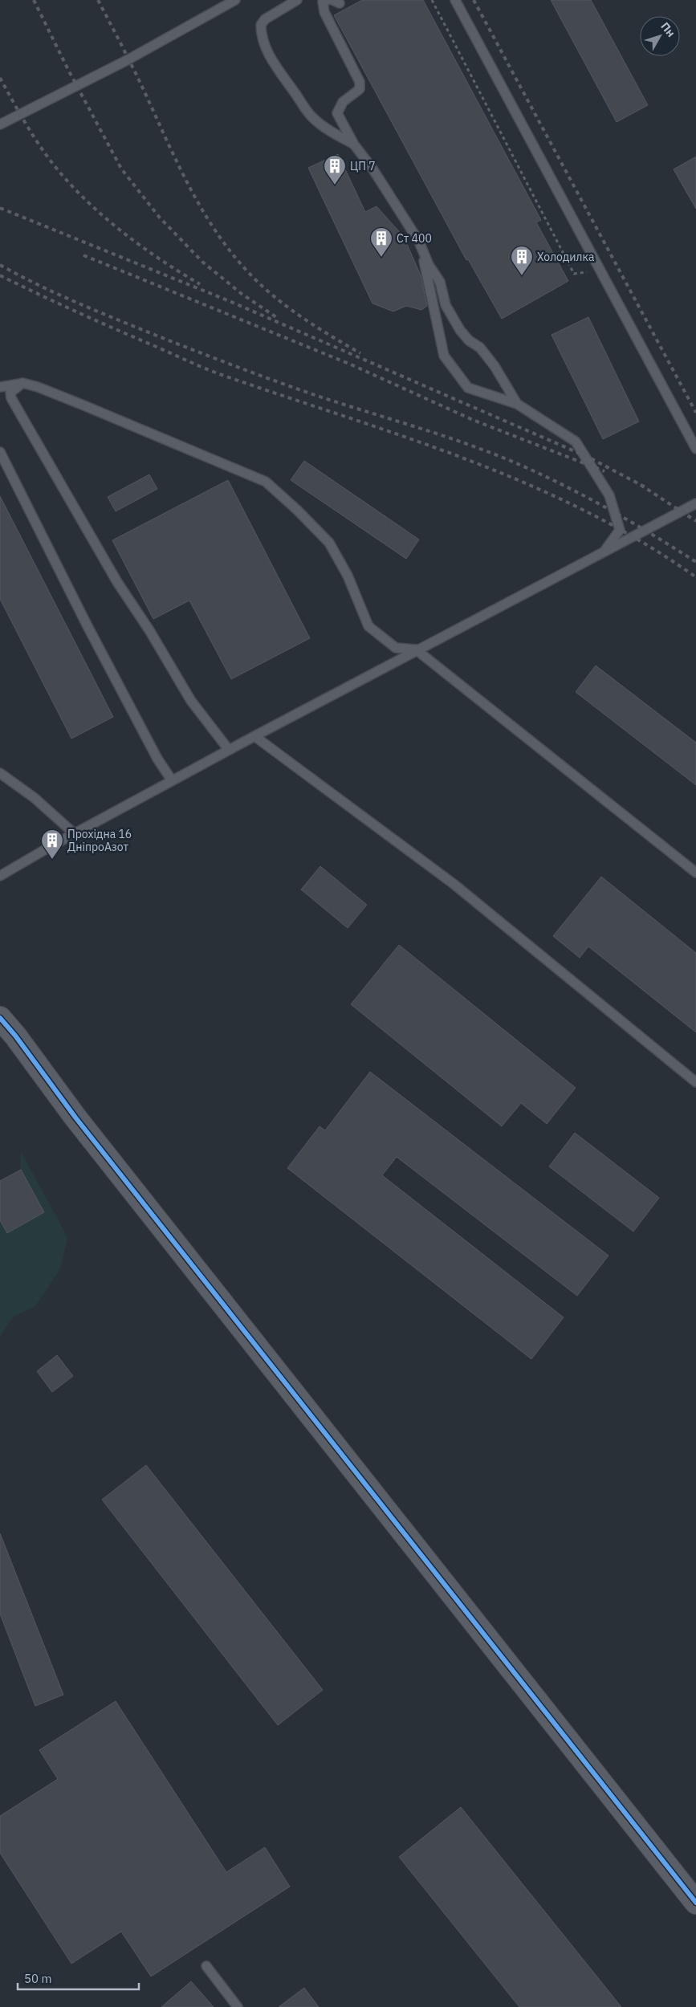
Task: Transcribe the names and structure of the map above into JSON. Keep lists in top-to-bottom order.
{
  "places": {
    "building": [
      "ЦП 7",
      "Ст 400",
      "Холодилка",
      "Прохідна 16 ДніпроАзот"
    ]
  },
  "scale_bar": "50 m",
  "north": "top right"
}
